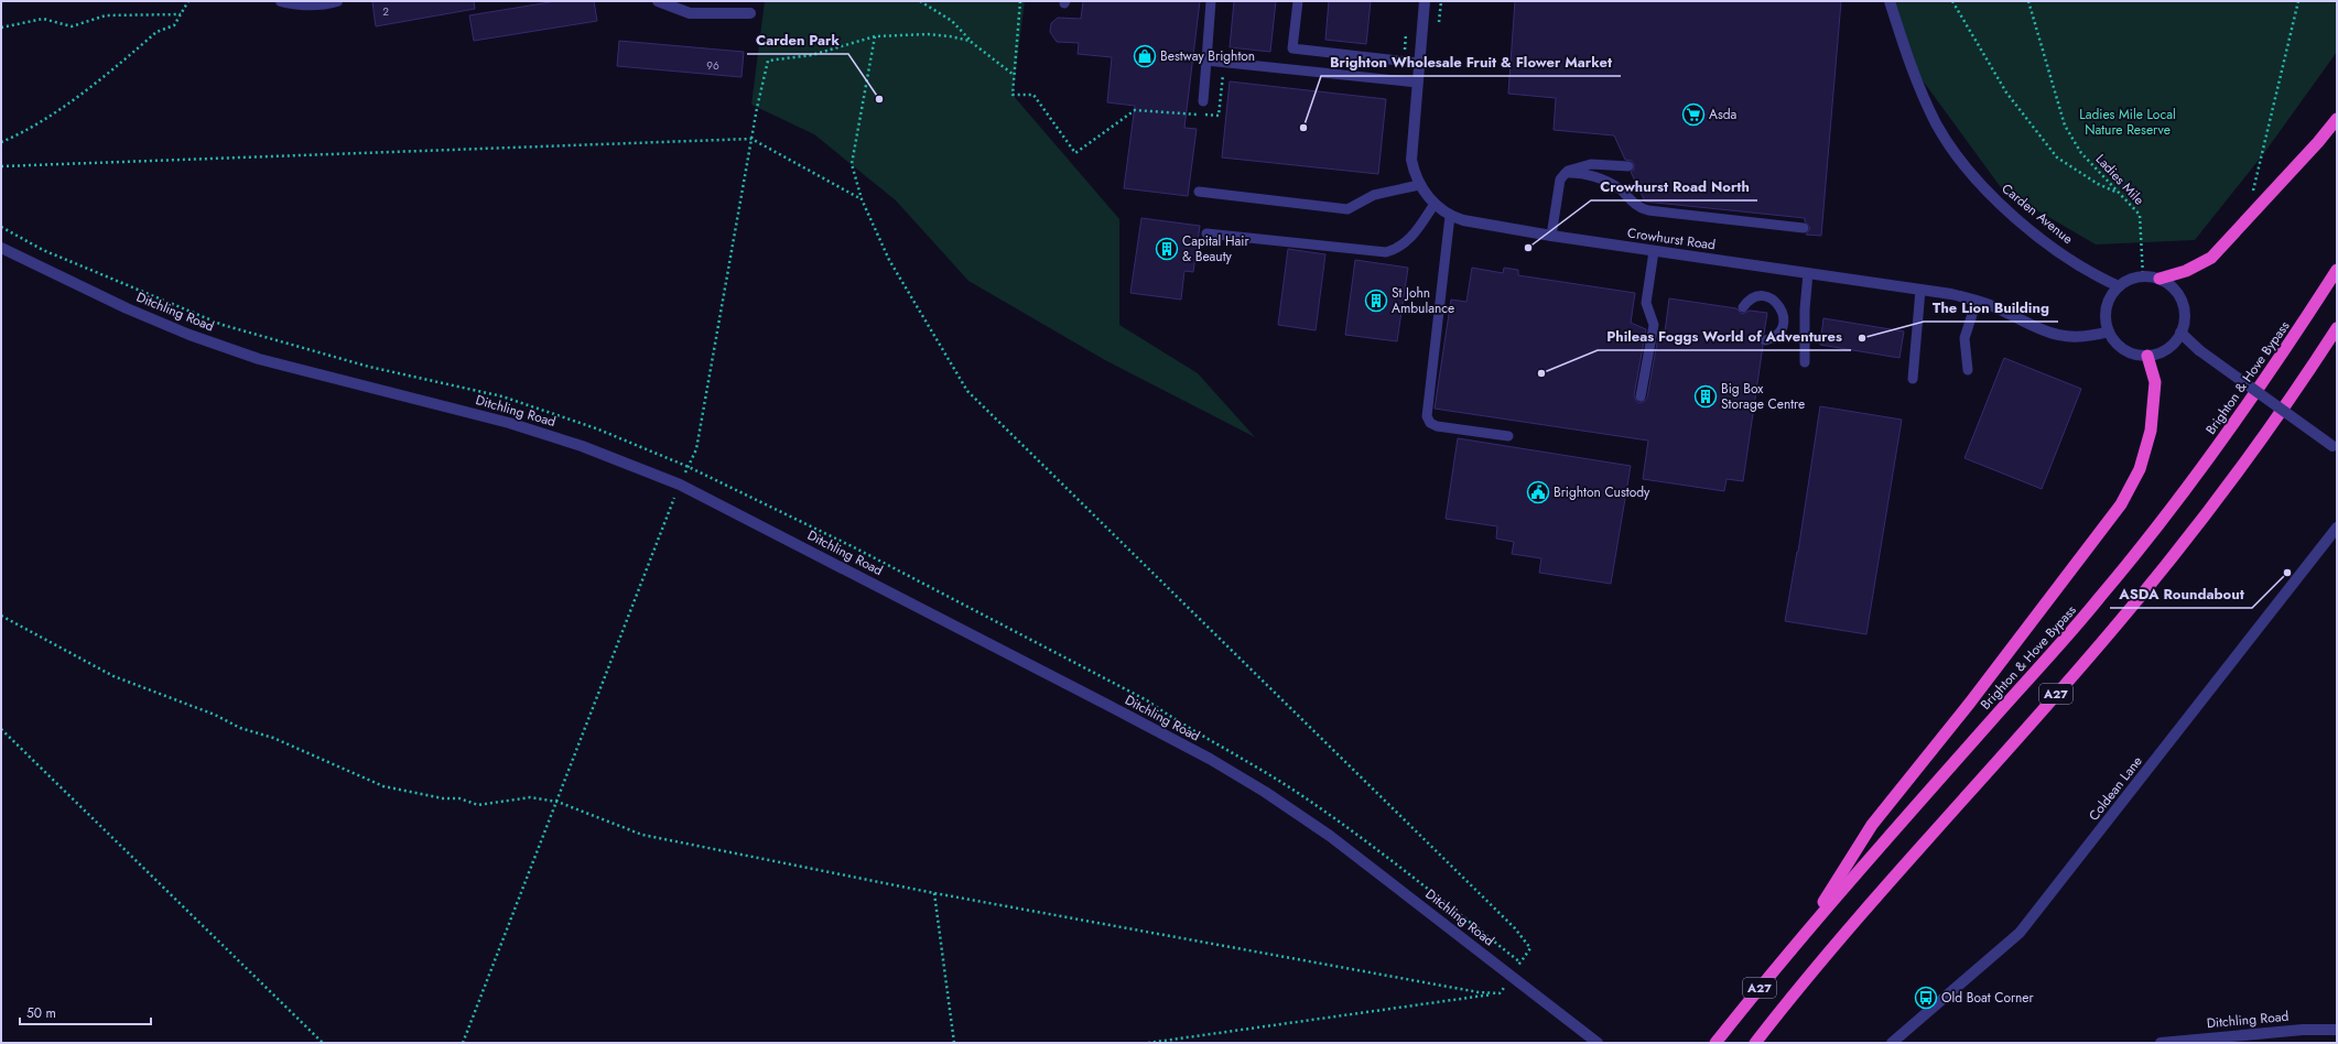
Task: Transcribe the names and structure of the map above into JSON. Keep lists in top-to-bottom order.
{
  "streets": {
    "highway": ["Brighton & Hove Bypass", "A27"],
    "street": [
      "Carden Avenue",
      "Crowhurst Road",
      "Ditchling Road",
      "Coldean Lane"
    ],
    "path": ["Ladies Mile"]
  },
  "crossings": [
    ["Ladies Mile", "Carden Avenue"],
    ["Ladies Mile", "Crowhurst Road"],
    ["Carden Avenue", "Crowhurst Road"]
  ],
  "parks": ["Ladies Mile Local Nature Reserve"],
  "places": {
    "shop": ["Bestway Brighton"],
    "other": [
      "Carden Park",
      "Brighton Wholesale Fruit & Flower Market",
      "Crowhurst Road North",
      "The Lion Building",
      "Phileas Foggs World of Adventures",
      "ASDA Roundabout"
    ],
    "supermarket": ["Asda"],
    "building": ["Capital Hair & Beauty", "St John Ambulance", "Big Box Storage Centre"],
    "public building": ["Brighton Custody"],
    "bus stop": ["Old Boat Corner"]
  },
  "house_numbers": ["2", "96"],
  "scale_bar": "50 m"
}
